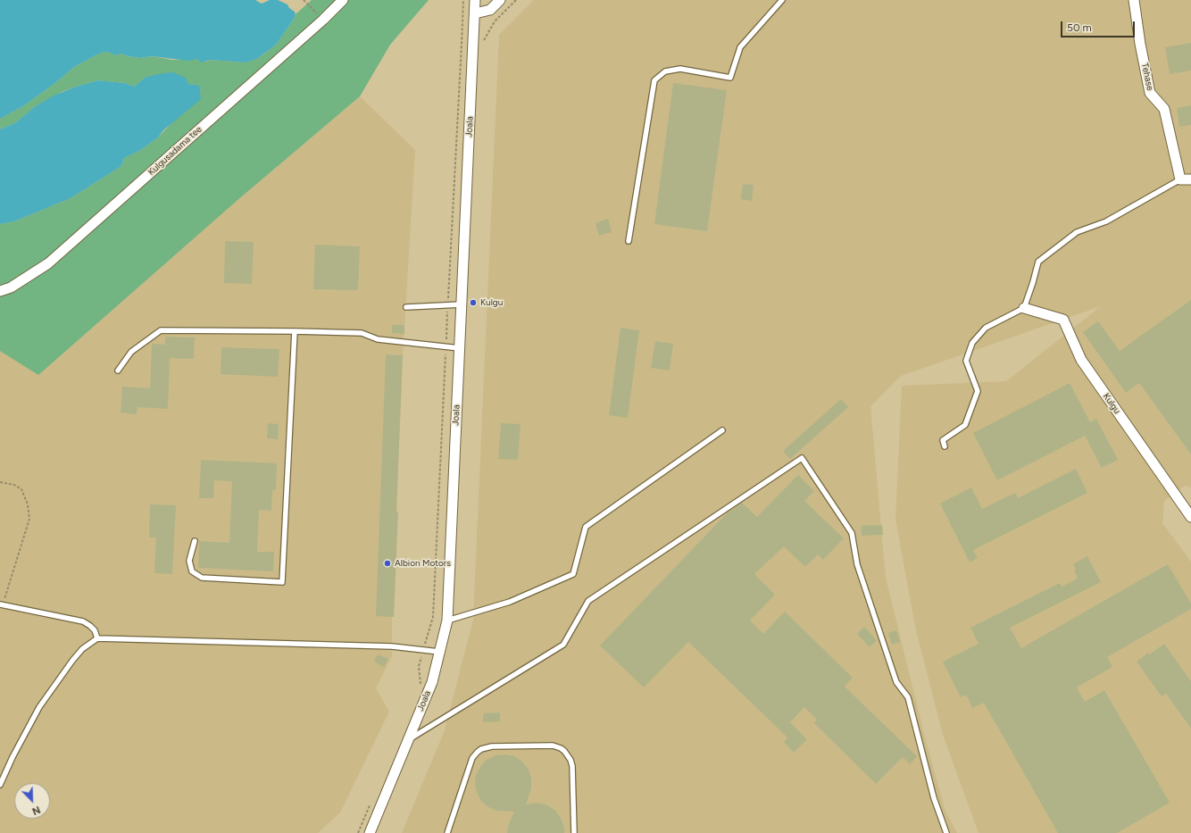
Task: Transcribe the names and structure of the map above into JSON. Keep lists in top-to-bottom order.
{
  "streets": {
    "street": [
      "Tehase",
      "Joala",
      "Kulgusadama tee",
      "Kulgu"
    ]
  },
  "places": ["Kulgu", "Albion Motors"],
  "scale_bar": "50 m",
  "north": "bottom right"
}
